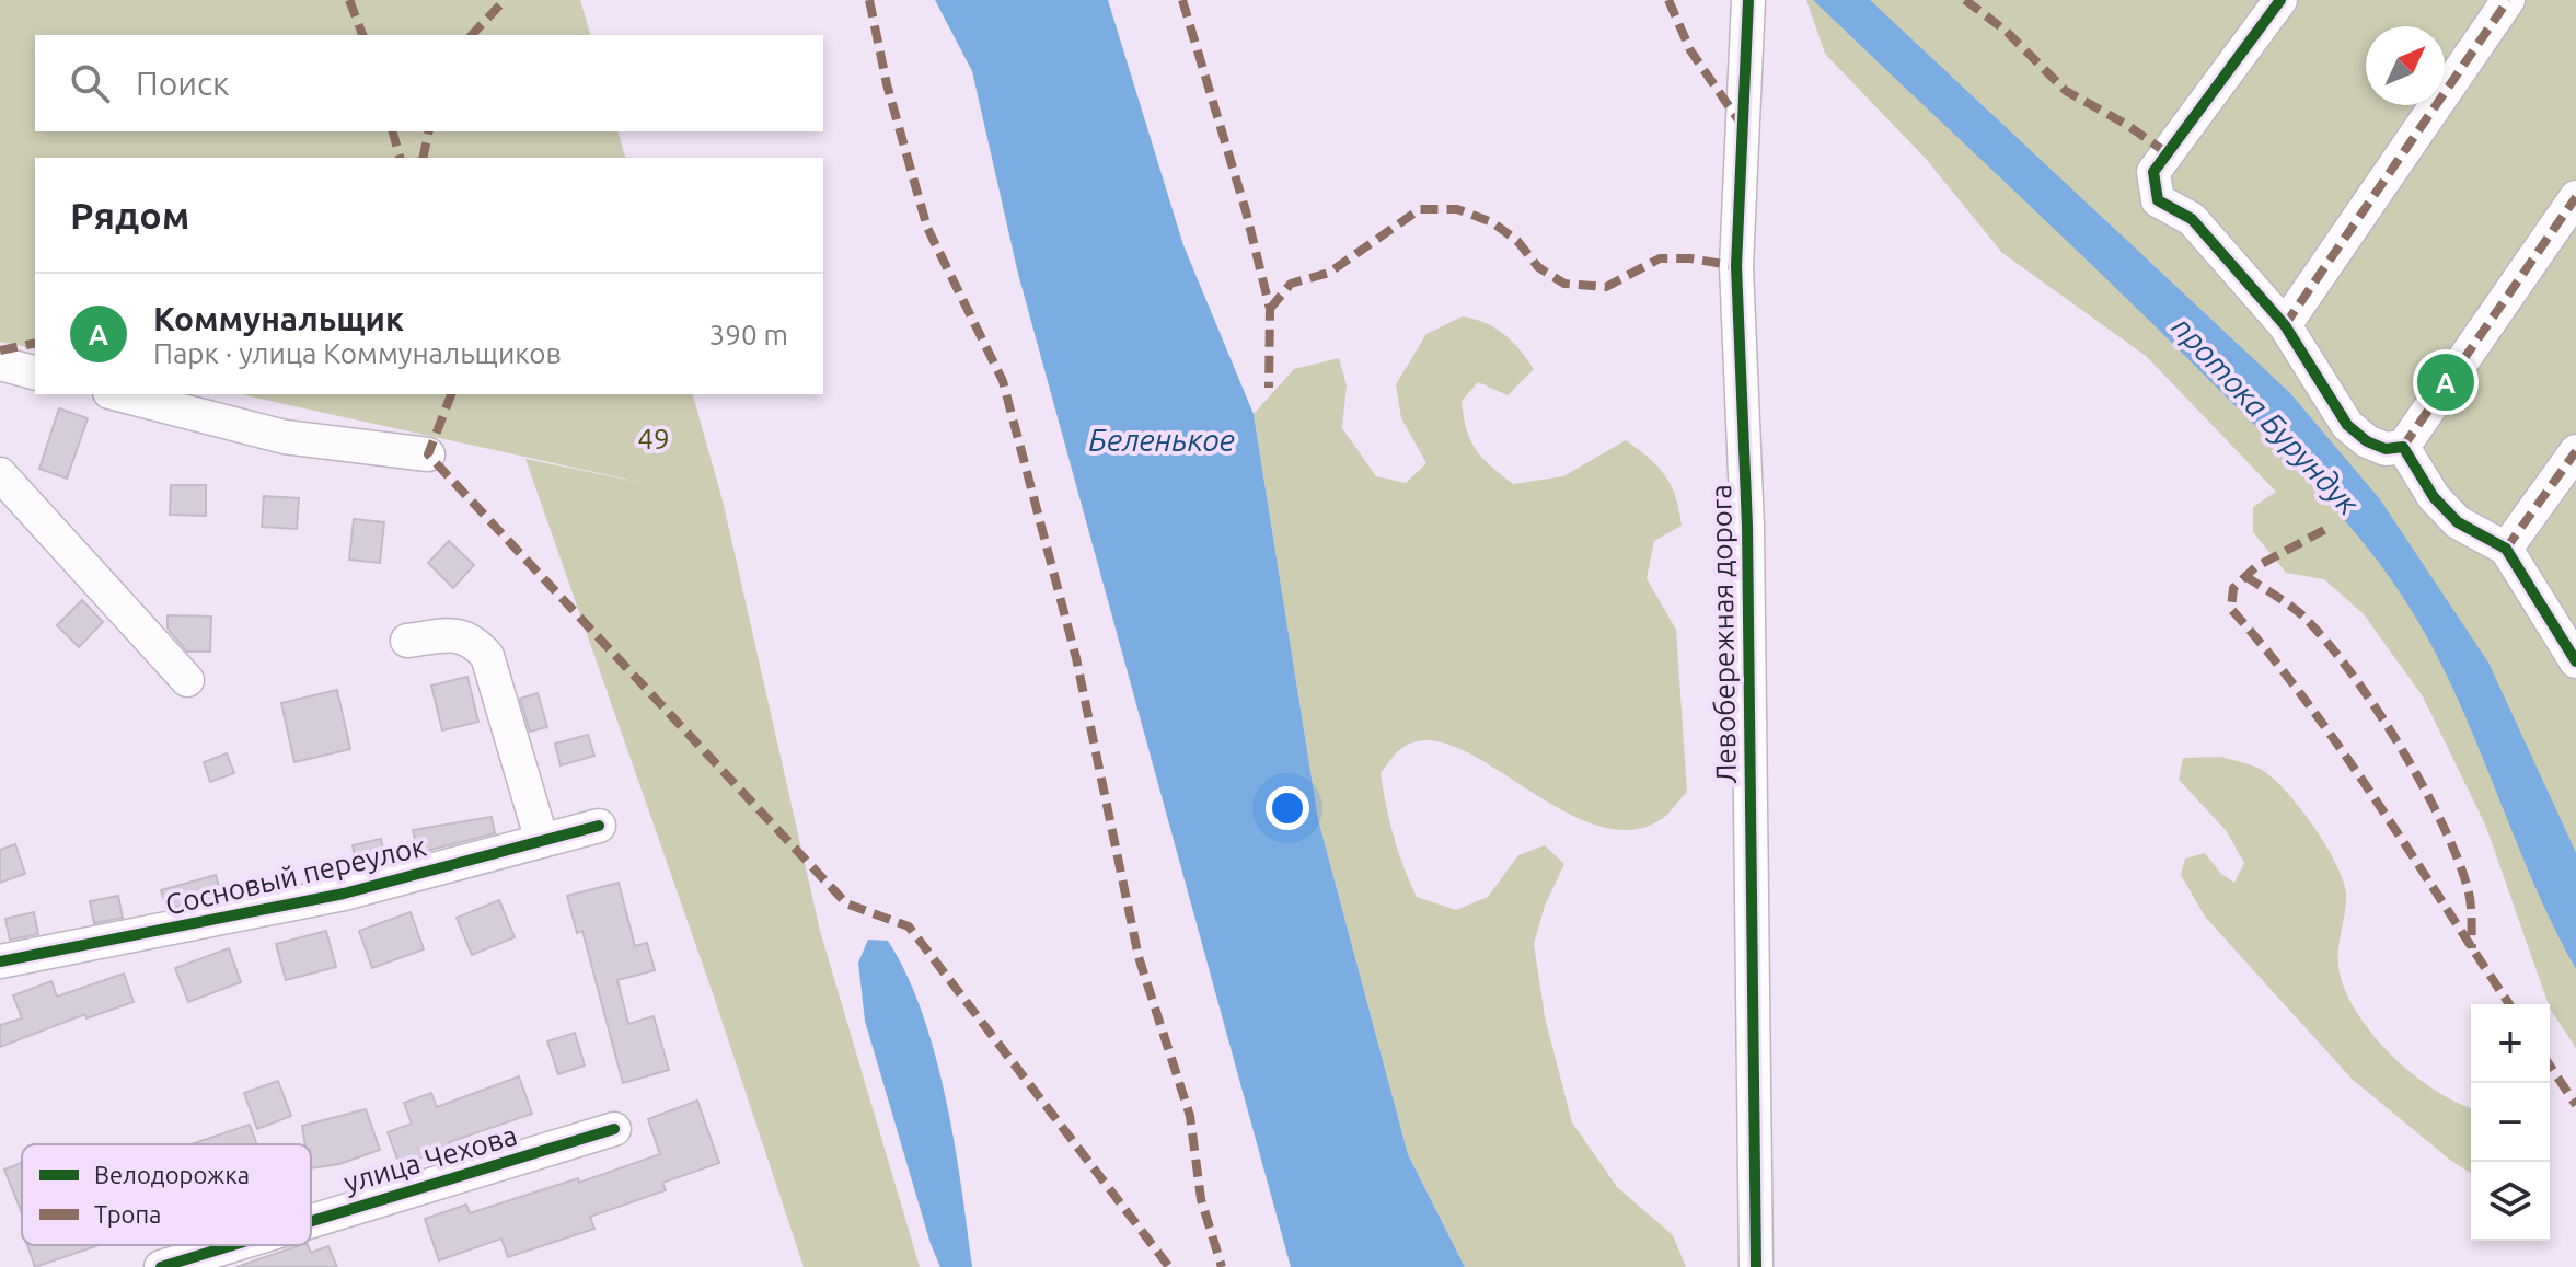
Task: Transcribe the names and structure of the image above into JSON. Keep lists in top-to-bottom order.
{
  "streets": {
    "street": ["Левобережная дорога", "Сосновый переулок", "улица Чехова"]
  },
  "water": ["протока Бурундук", "Беленькое"],
  "parks": ["49"],
  "legend": ["Велодорожка", "Тропа"],
  "north": "top right",
  "page": {
    "search": "Поиск",
    "heading": "Рядом",
    "list": [
      {
        "mark": "A",
        "name": "Коммунальщик",
        "note": "Парк · улица Коммунальщиков",
        "value": "390 m"
      }
    ],
    "pins": "A",
    "map_buttons": ["+", "−"]
  }
}
